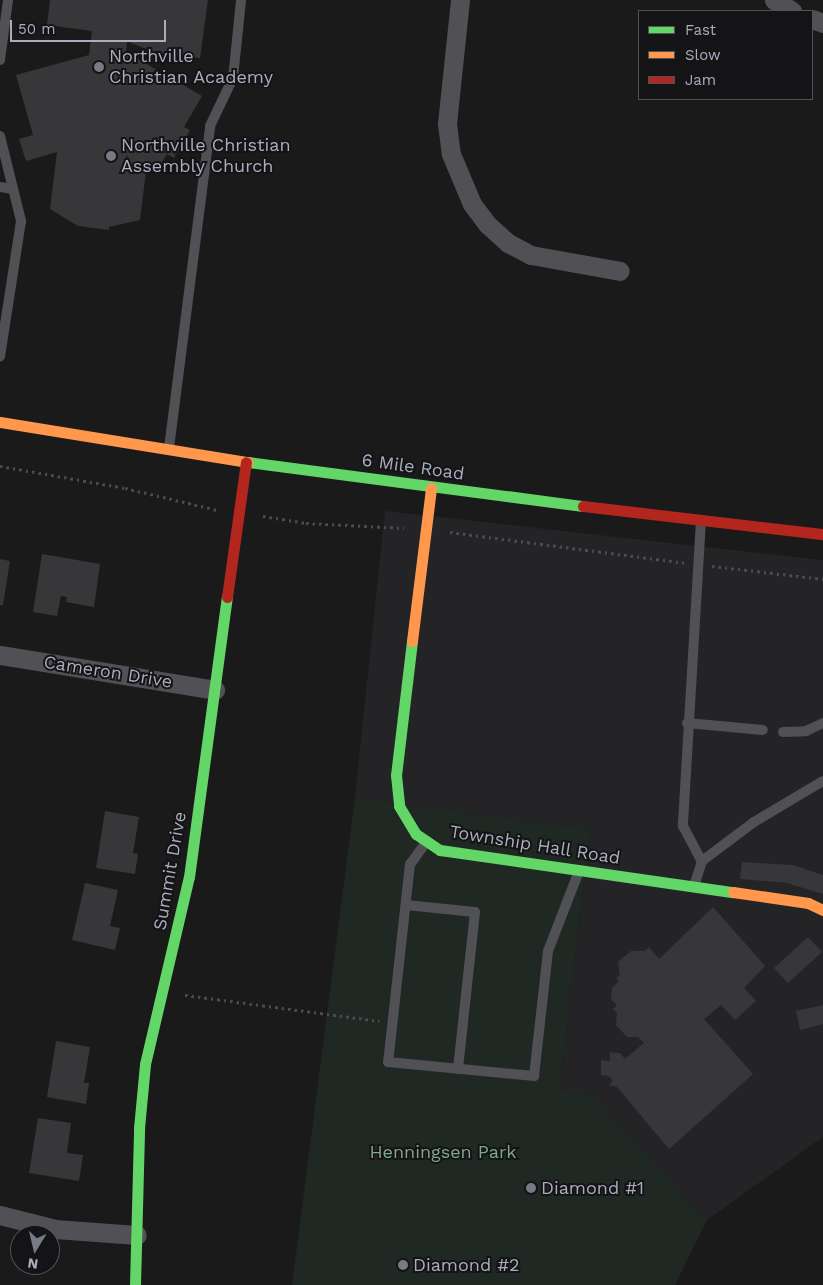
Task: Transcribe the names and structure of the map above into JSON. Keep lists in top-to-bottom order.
{
  "streets": {
    "street": [
      "6 Mile Road",
      "Cameron Drive",
      "Township Hall Road",
      "Summit Drive"
    ]
  },
  "crossings": [
    ["6 Mile Road", "Township Hall Road"],
    ["6 Mile Road", "Summit Drive"],
    ["Cameron Drive", "Summit Drive"]
  ],
  "parks": ["Henningsen Park"],
  "places": [
    "Northville Christian Academy",
    "Northville Christian Assembly Church",
    "Diamond #1",
    "Diamond #2"
  ],
  "legend": ["Fast", "Slow", "Jam"],
  "scale_bar": "50 m",
  "north": "bottom"
}
